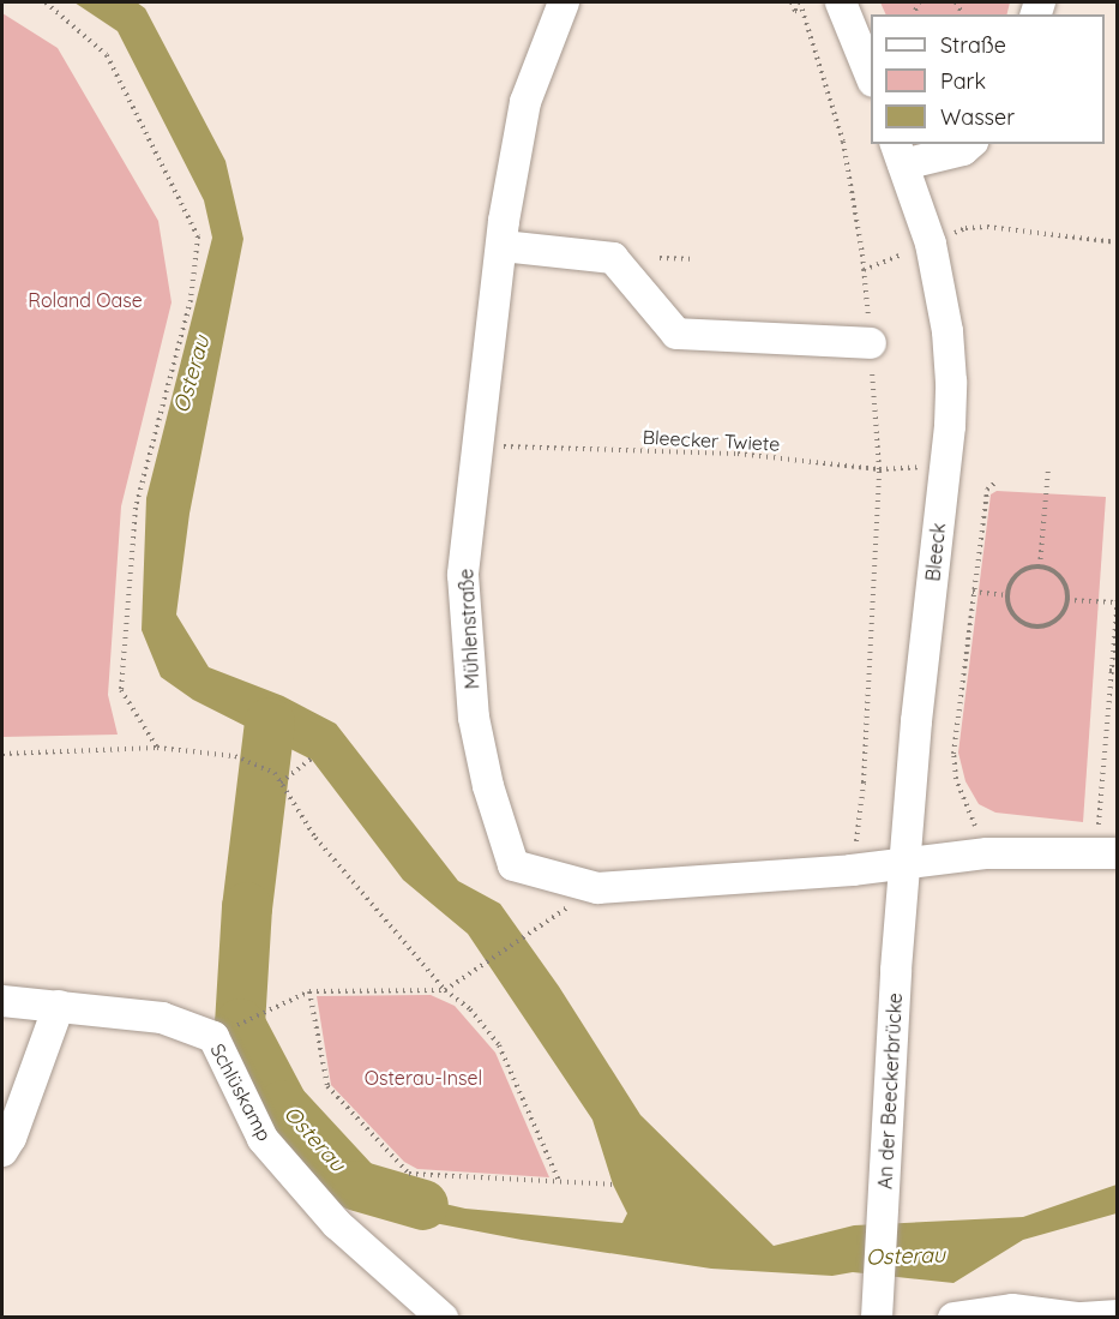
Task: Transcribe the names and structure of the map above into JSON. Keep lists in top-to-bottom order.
{
  "streets": {
    "street": [
      "Bleeck",
      "Mühlenstraße",
      "An der Beeckerbrücke",
      "Schlüskamp"
    ],
    "path": ["Bleecker Twiete"]
  },
  "crossings": [
    ["Bleecker Twiete", "Bleeck"],
    ["Bleecker Twiete", "Mühlenstraße"],
    ["Bleeck", "Mühlenstraße"],
    ["Bleeck", "An der Beeckerbrücke"]
  ],
  "water": ["Osterau"],
  "parks": ["Roland Oase", "Osterau-Insel"],
  "legend": ["Straße", "Park", "Wasser"]
}
